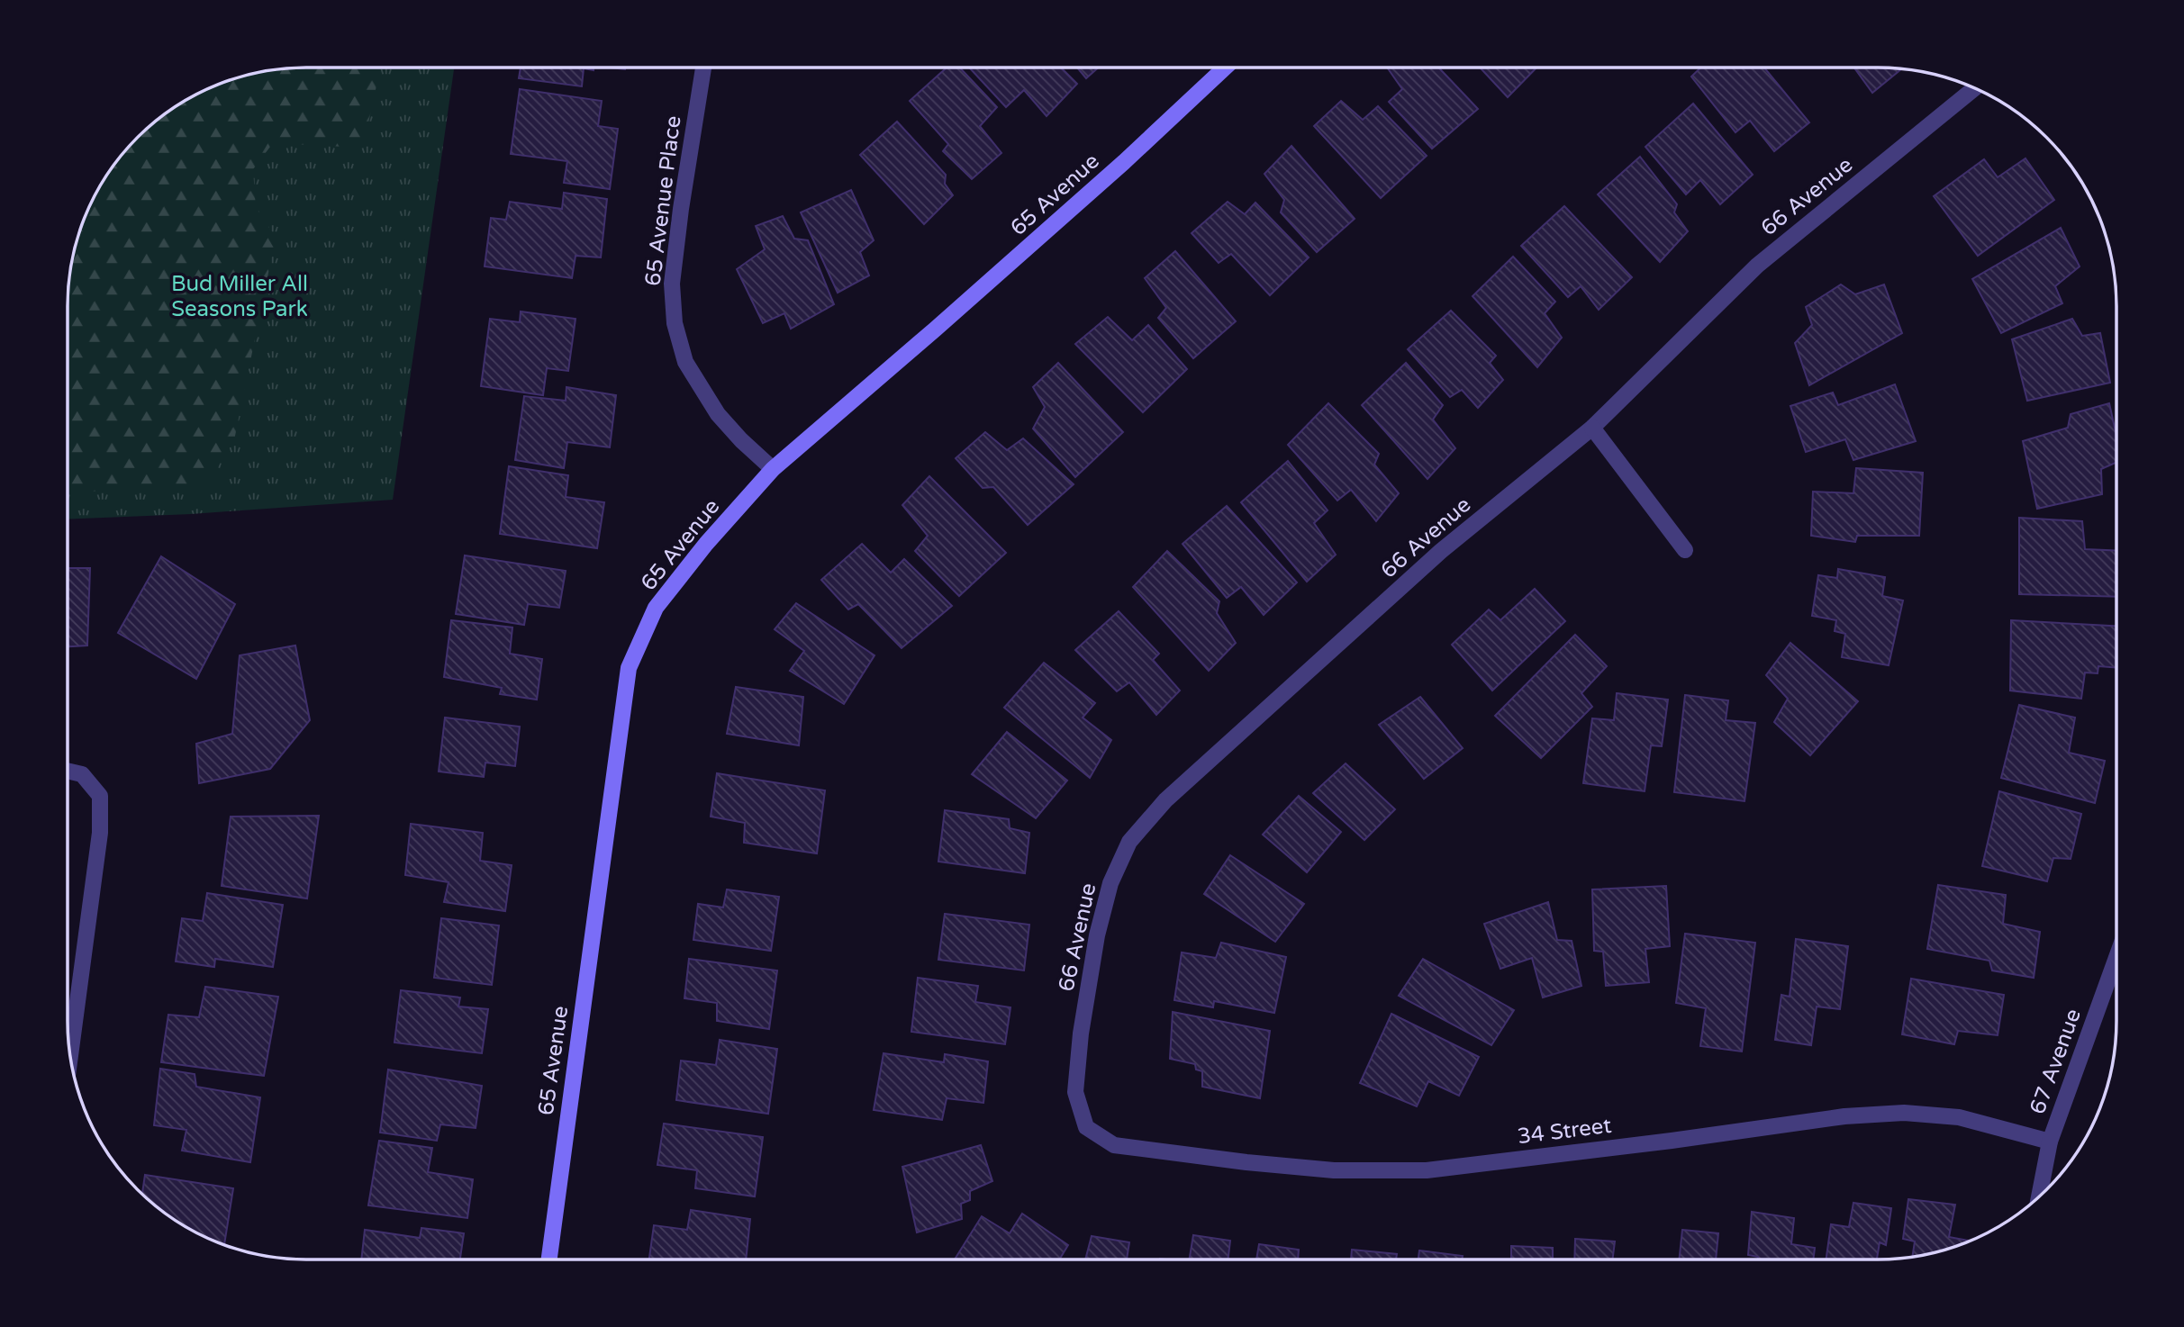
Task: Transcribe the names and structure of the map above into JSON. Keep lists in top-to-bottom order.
{
  "streets": {
    "street": [
      "65 Avenue",
      "66 Avenue",
      "65 Avenue Place",
      "67 Avenue",
      "34 Street"
    ]
  },
  "crossings": [
    ["65 Avenue", "65 Avenue Place"],
    ["66 Avenue", "34 Street"],
    ["67 Avenue", "34 Street"]
  ],
  "parks": ["Bud Miller All Seasons Park"]
}
